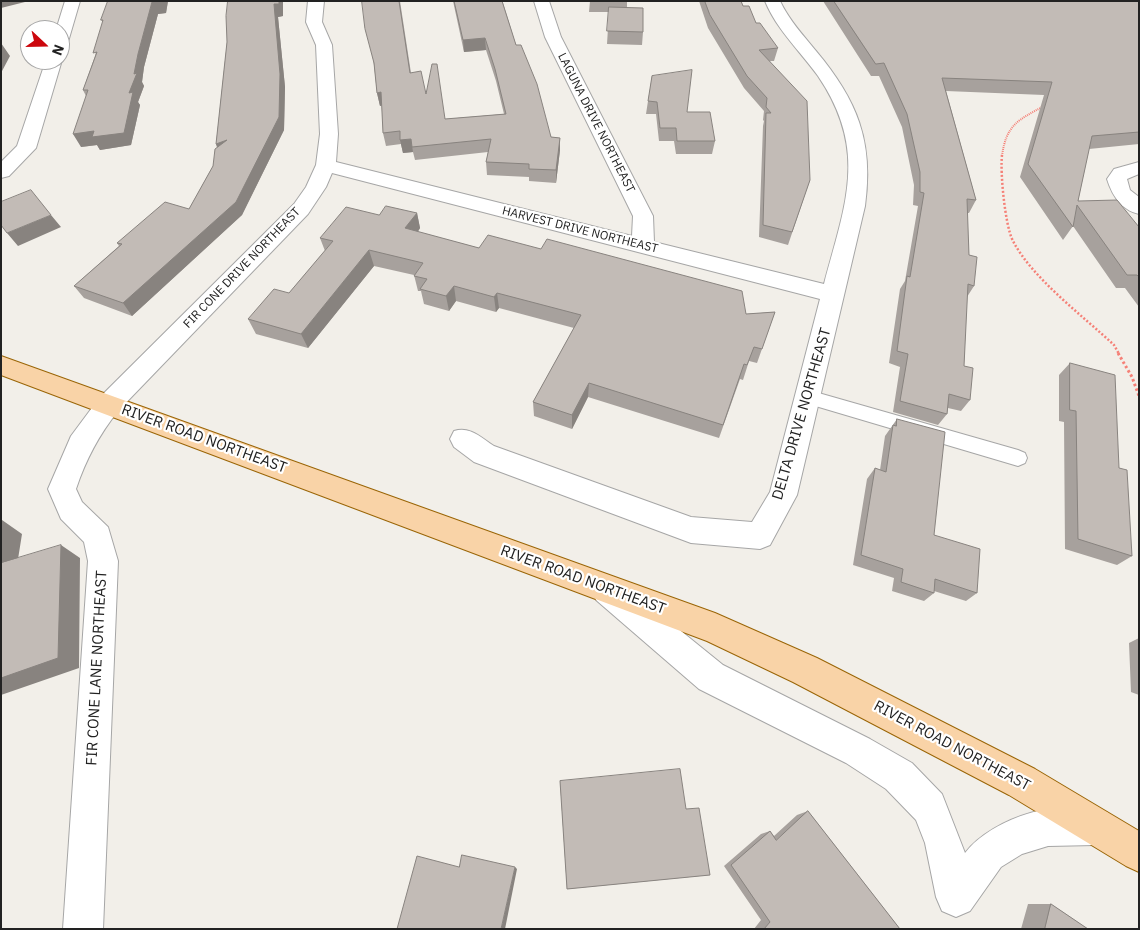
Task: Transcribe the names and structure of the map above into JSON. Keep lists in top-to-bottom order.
{
  "streets": {
    "main road": ["RIVER ROAD NORTHEAST"],
    "street": [
      "LAGUNA DRIVE NORTHEAST",
      "HARVEST DRIVE NORTHEAST",
      "FIR CONE DRIVE NORTHEAST",
      "DELTA DRIVE NORTHEAST",
      "FIR CONE LANE NORTHEAST"
    ]
  },
  "crossings": [
    ["LAGUNA DRIVE NORTHEAST", "HARVEST DRIVE NORTHEAST"],
    ["HARVEST DRIVE NORTHEAST", "FIR CONE DRIVE NORTHEAST"],
    ["HARVEST DRIVE NORTHEAST", "DELTA DRIVE NORTHEAST"],
    ["FIR CONE DRIVE NORTHEAST", "RIVER ROAD NORTHEAST"],
    ["FIR CONE DRIVE NORTHEAST", "FIR CONE LANE NORTHEAST"],
    ["RIVER ROAD NORTHEAST", "FIR CONE LANE NORTHEAST"]
  ],
  "north": "right"
}
